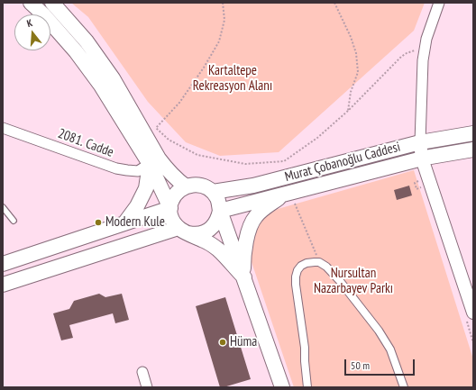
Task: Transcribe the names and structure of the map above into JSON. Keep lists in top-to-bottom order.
{
  "streets": {
    "main road": ["Murat Çobanoğlu Caddesi"],
    "street": ["2081. Cadde"]
  },
  "parks": ["Kartaltepe Rekreasyon Alanı", "Nursultan Nazarbayev Parkı"],
  "places": ["Modern Kule", "Hüma"],
  "scale_bar": "50 m",
  "north": "top"
}
